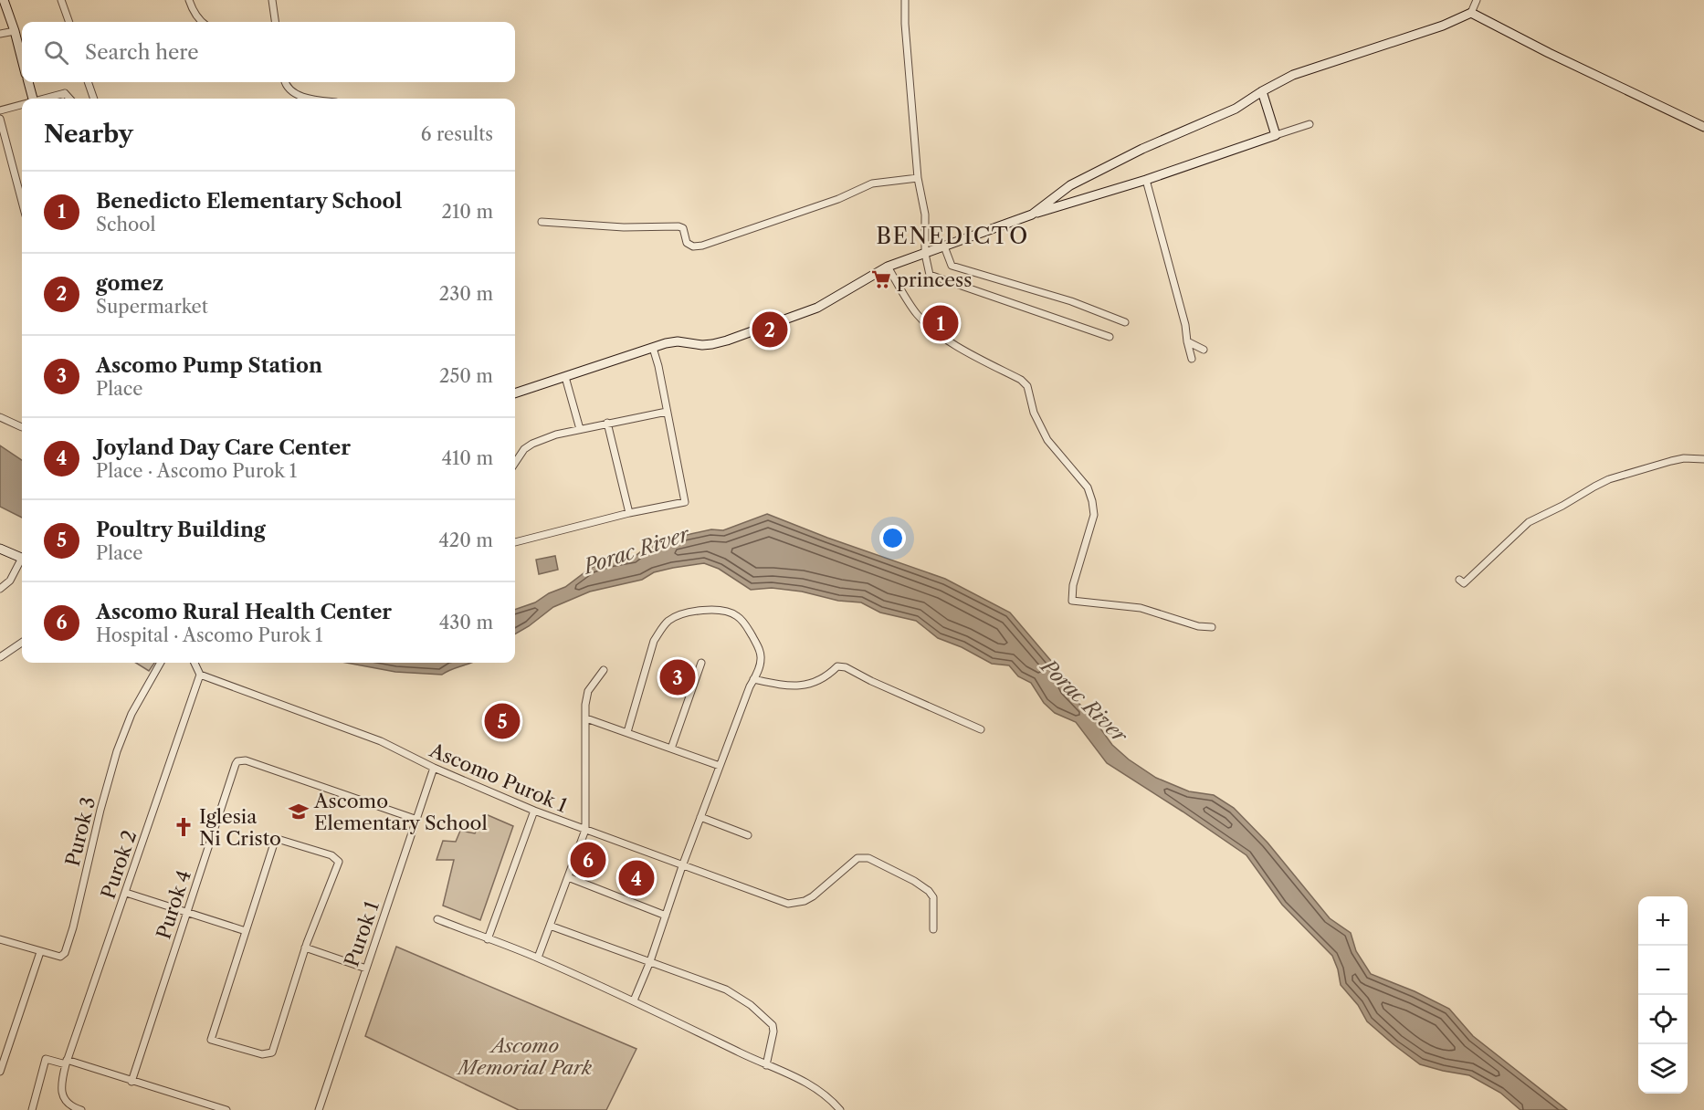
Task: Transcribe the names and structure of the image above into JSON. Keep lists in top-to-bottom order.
{
  "streets": {
    "street": [
      "Ascomo Purok 1",
      "Purok 3",
      "Purok 2",
      "Purok 4",
      "Purok 1"
    ]
  },
  "crossings": [
    ["Ascomo Purok 1", "Purok 2"],
    ["Ascomo Purok 1", "Purok 1"],
    ["Purok 4", "Purok 1"]
  ],
  "districts": ["BENEDICTO"],
  "water": ["Porac River"],
  "parks": ["Ascomo Memorial Park"],
  "places": {
    "supermarket": ["princess"],
    "school or university": ["Ascomo Elementary School"],
    "church": ["Iglesia Ni Cristo"]
  },
  "page": {
    "search": "Search here",
    "heading": ["Nearby", "6 results"],
    "list": [
      {
        "mark": "1",
        "name": "Benedicto Elementary School",
        "note": "School",
        "value": "210 m"
      },
      {
        "mark": "2",
        "name": "gomez",
        "note": "Supermarket",
        "value": "230 m"
      },
      {
        "mark": "3",
        "name": "Ascomo Pump Station",
        "note": "Place",
        "value": "250 m"
      },
      {
        "mark": "4",
        "name": "Joyland Day Care Center",
        "note": "Place · Ascomo Purok 1",
        "value": "410 m"
      },
      {
        "mark": "5",
        "name": "Poultry Building",
        "note": "Place",
        "value": "420 m"
      },
      {
        "mark": "6",
        "name": "Ascomo Rural Health Center",
        "note": "Hospital · Ascomo Purok 1",
        "value": "430 m"
      }
    ],
    "pins": [
      "1",
      "2",
      "3",
      "5",
      "6",
      "4"
    ],
    "map_buttons": ["+", "−"]
  }
}
